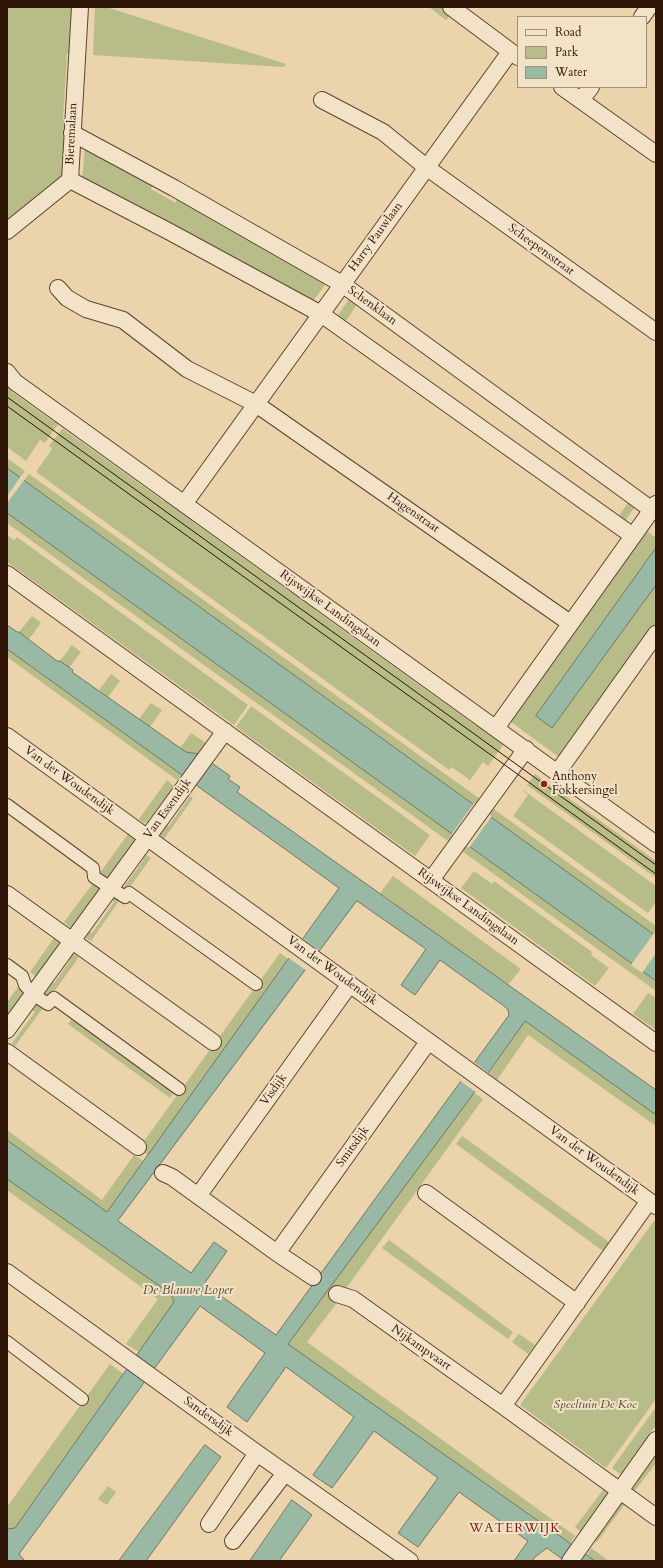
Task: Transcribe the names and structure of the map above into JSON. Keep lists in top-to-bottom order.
{
  "streets": {
    "street": [
      "Bieremalaan",
      "Harry Pauwlaan",
      "Scheepensstraat",
      "Schenklaan",
      "Hagenstraat",
      "Rijswijkse Landingslaan",
      "Van der Woudendijk",
      "Van Essendijk",
      "Visdijk",
      "Smitsdijk",
      "Nijkampvaart",
      "Sandersdijk"
    ]
  },
  "crossings": [
    ["Bieremalaan", "Schenklaan"],
    ["Harry Pauwlaan", "Scheepensstraat"],
    ["Harry Pauwlaan", "Schenklaan"],
    ["Harry Pauwlaan", "Hagenstraat"],
    ["Harry Pauwlaan", "Rijswijkse Landingslaan"],
    ["Rijswijkse Landingslaan", "Van Essendijk"],
    ["Van der Woudendijk", "Van Essendijk"],
    ["Van der Woudendijk", "Visdijk"],
    ["Van der Woudendijk", "Smitsdijk"]
  ],
  "districts": ["WATERWIJK"],
  "water": ["De Blauwe Loper"],
  "parks": ["Speeltuin De Koe"],
  "places": ["Anthony Fokkersingel"],
  "legend": ["Road", "Park", "Water"]
}
